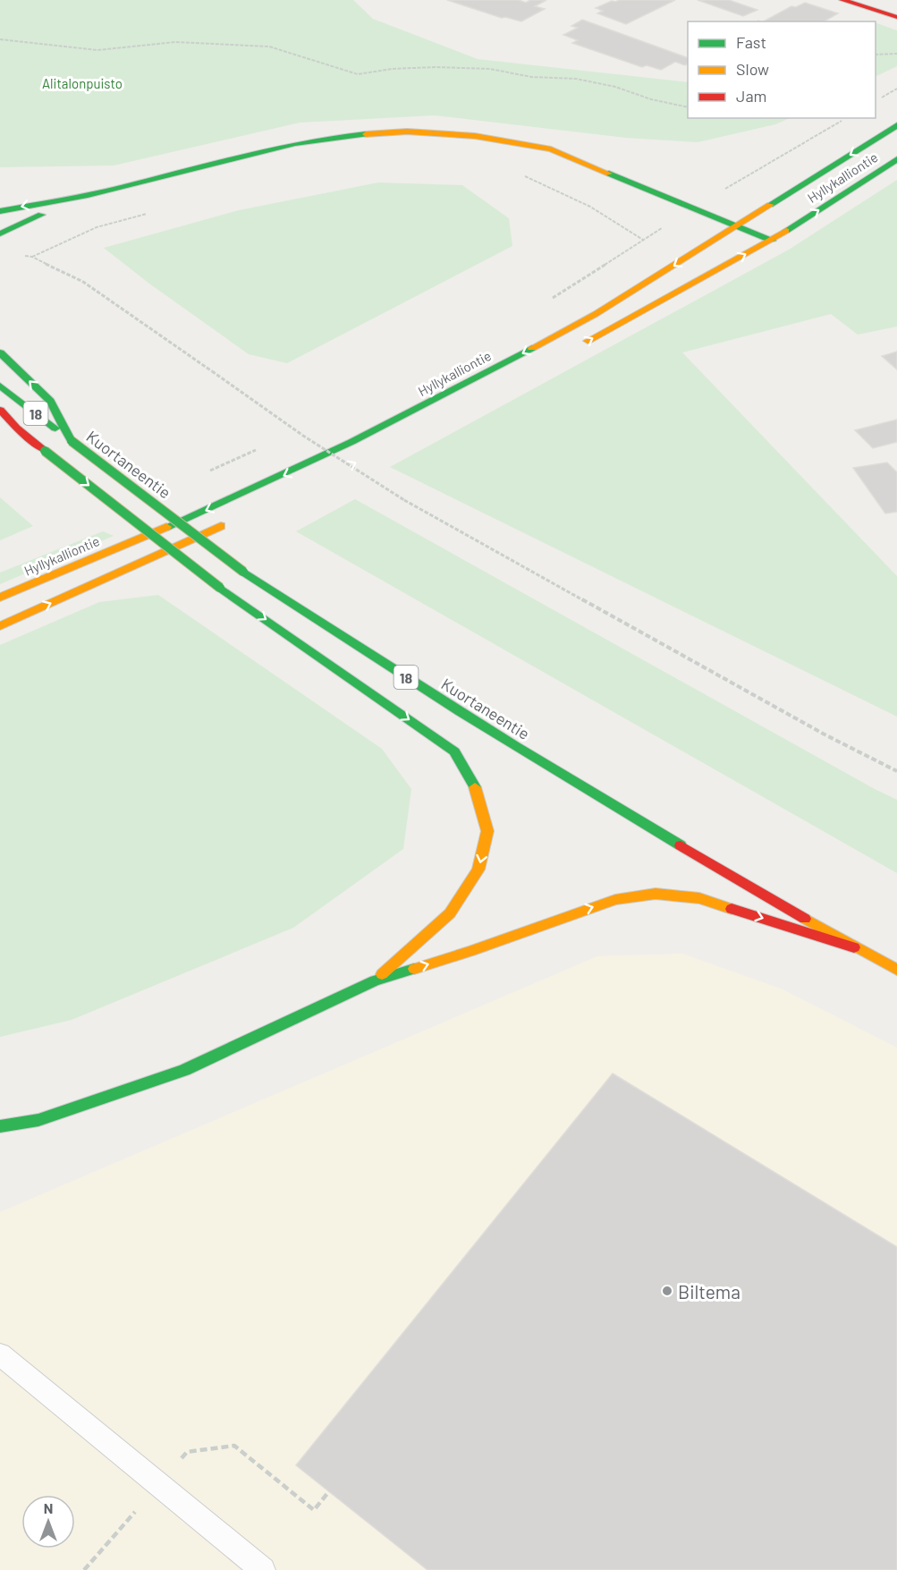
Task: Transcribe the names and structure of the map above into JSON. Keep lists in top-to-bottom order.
{
  "streets": {
    "main road": ["Hyllykalliontie", "18", "Kuortaneentie"]
  },
  "parks": ["Alitalonpuisto"],
  "places": ["Biltema"],
  "legend": ["Fast", "Slow", "Jam"],
  "north": "top"
}
